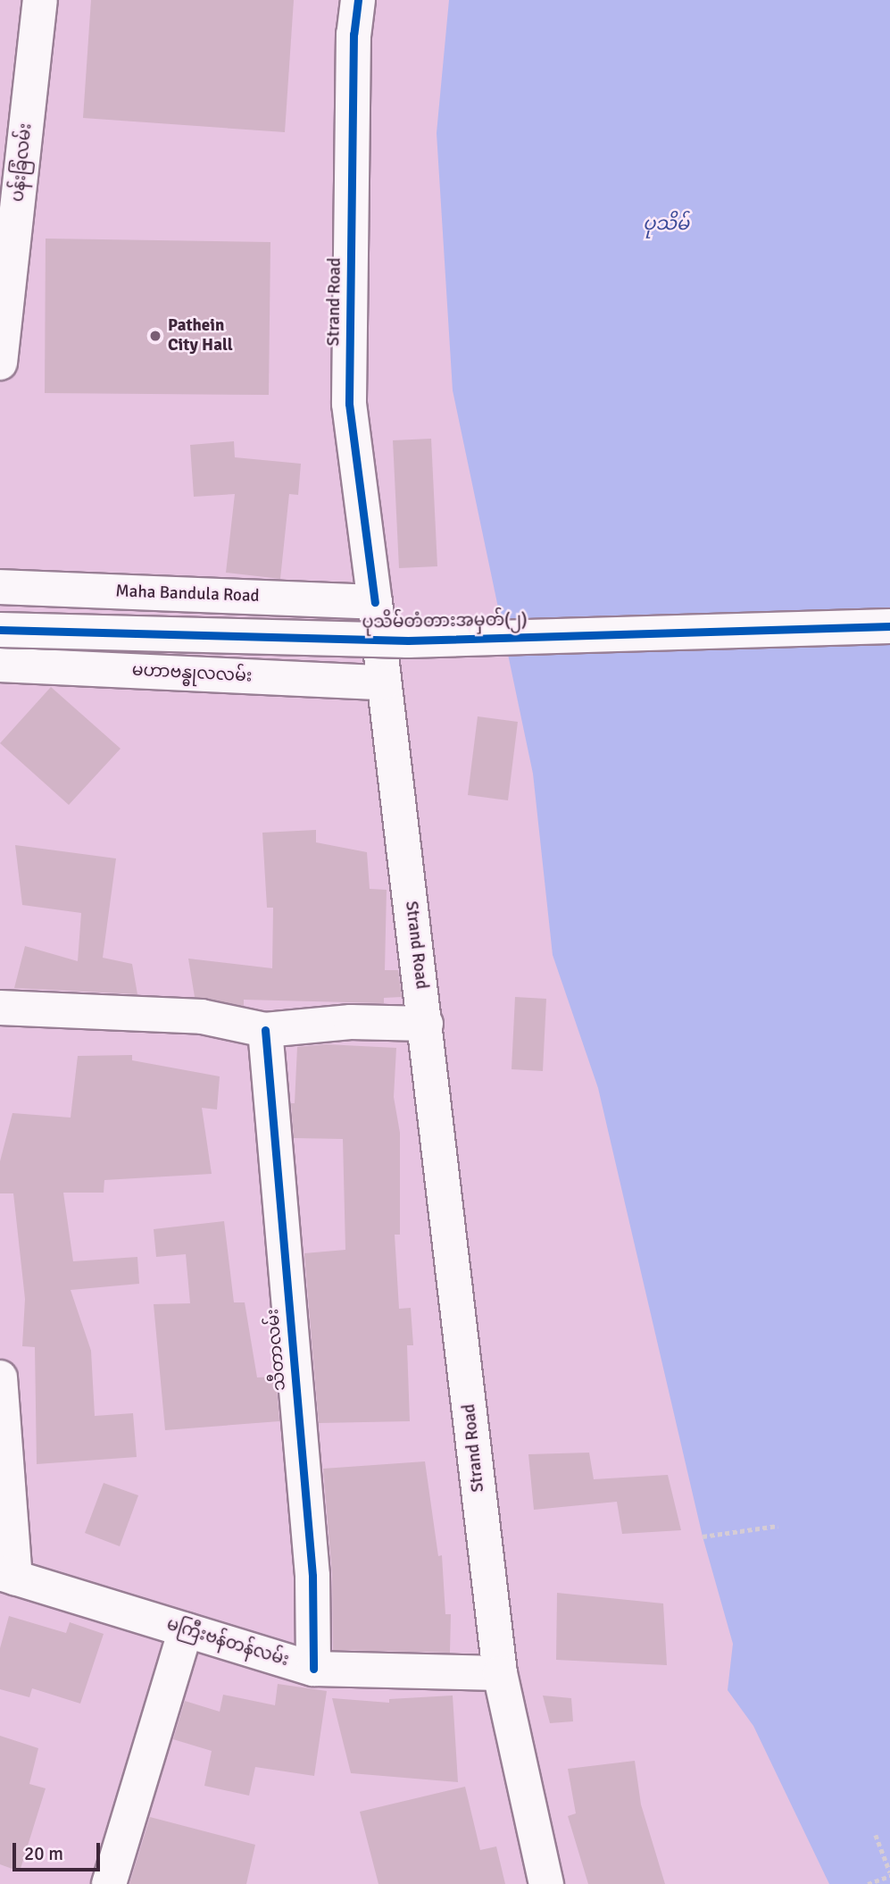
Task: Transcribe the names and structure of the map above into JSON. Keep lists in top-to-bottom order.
{
  "streets": {
    "street": [
      "ပန်းခြံလမ်း",
      "Strand Road",
      "Maha Bandula Road",
      "ပုသိမ်တံတားအမှတ်(၂)",
      "မဟာဗန္ဓုလလမ်း",
      "သီတာလမ်း",
      "မကြီးဗန်တန်လမ်း"
    ]
  },
  "crossings": [
    ["Strand Road", "Maha Bandula Road"],
    ["Strand Road", "မဟာဗန္ဓုလလမ်း"],
    ["Strand Road", "မကြီးဗန်တန်လမ်း"],
    ["သီတာလမ်း", "မကြီးဗန်တန်လမ်း"]
  ],
  "water": ["ပုသိမ်"],
  "places": ["Pathein City Hall"],
  "scale_bar": "20 m"
}
